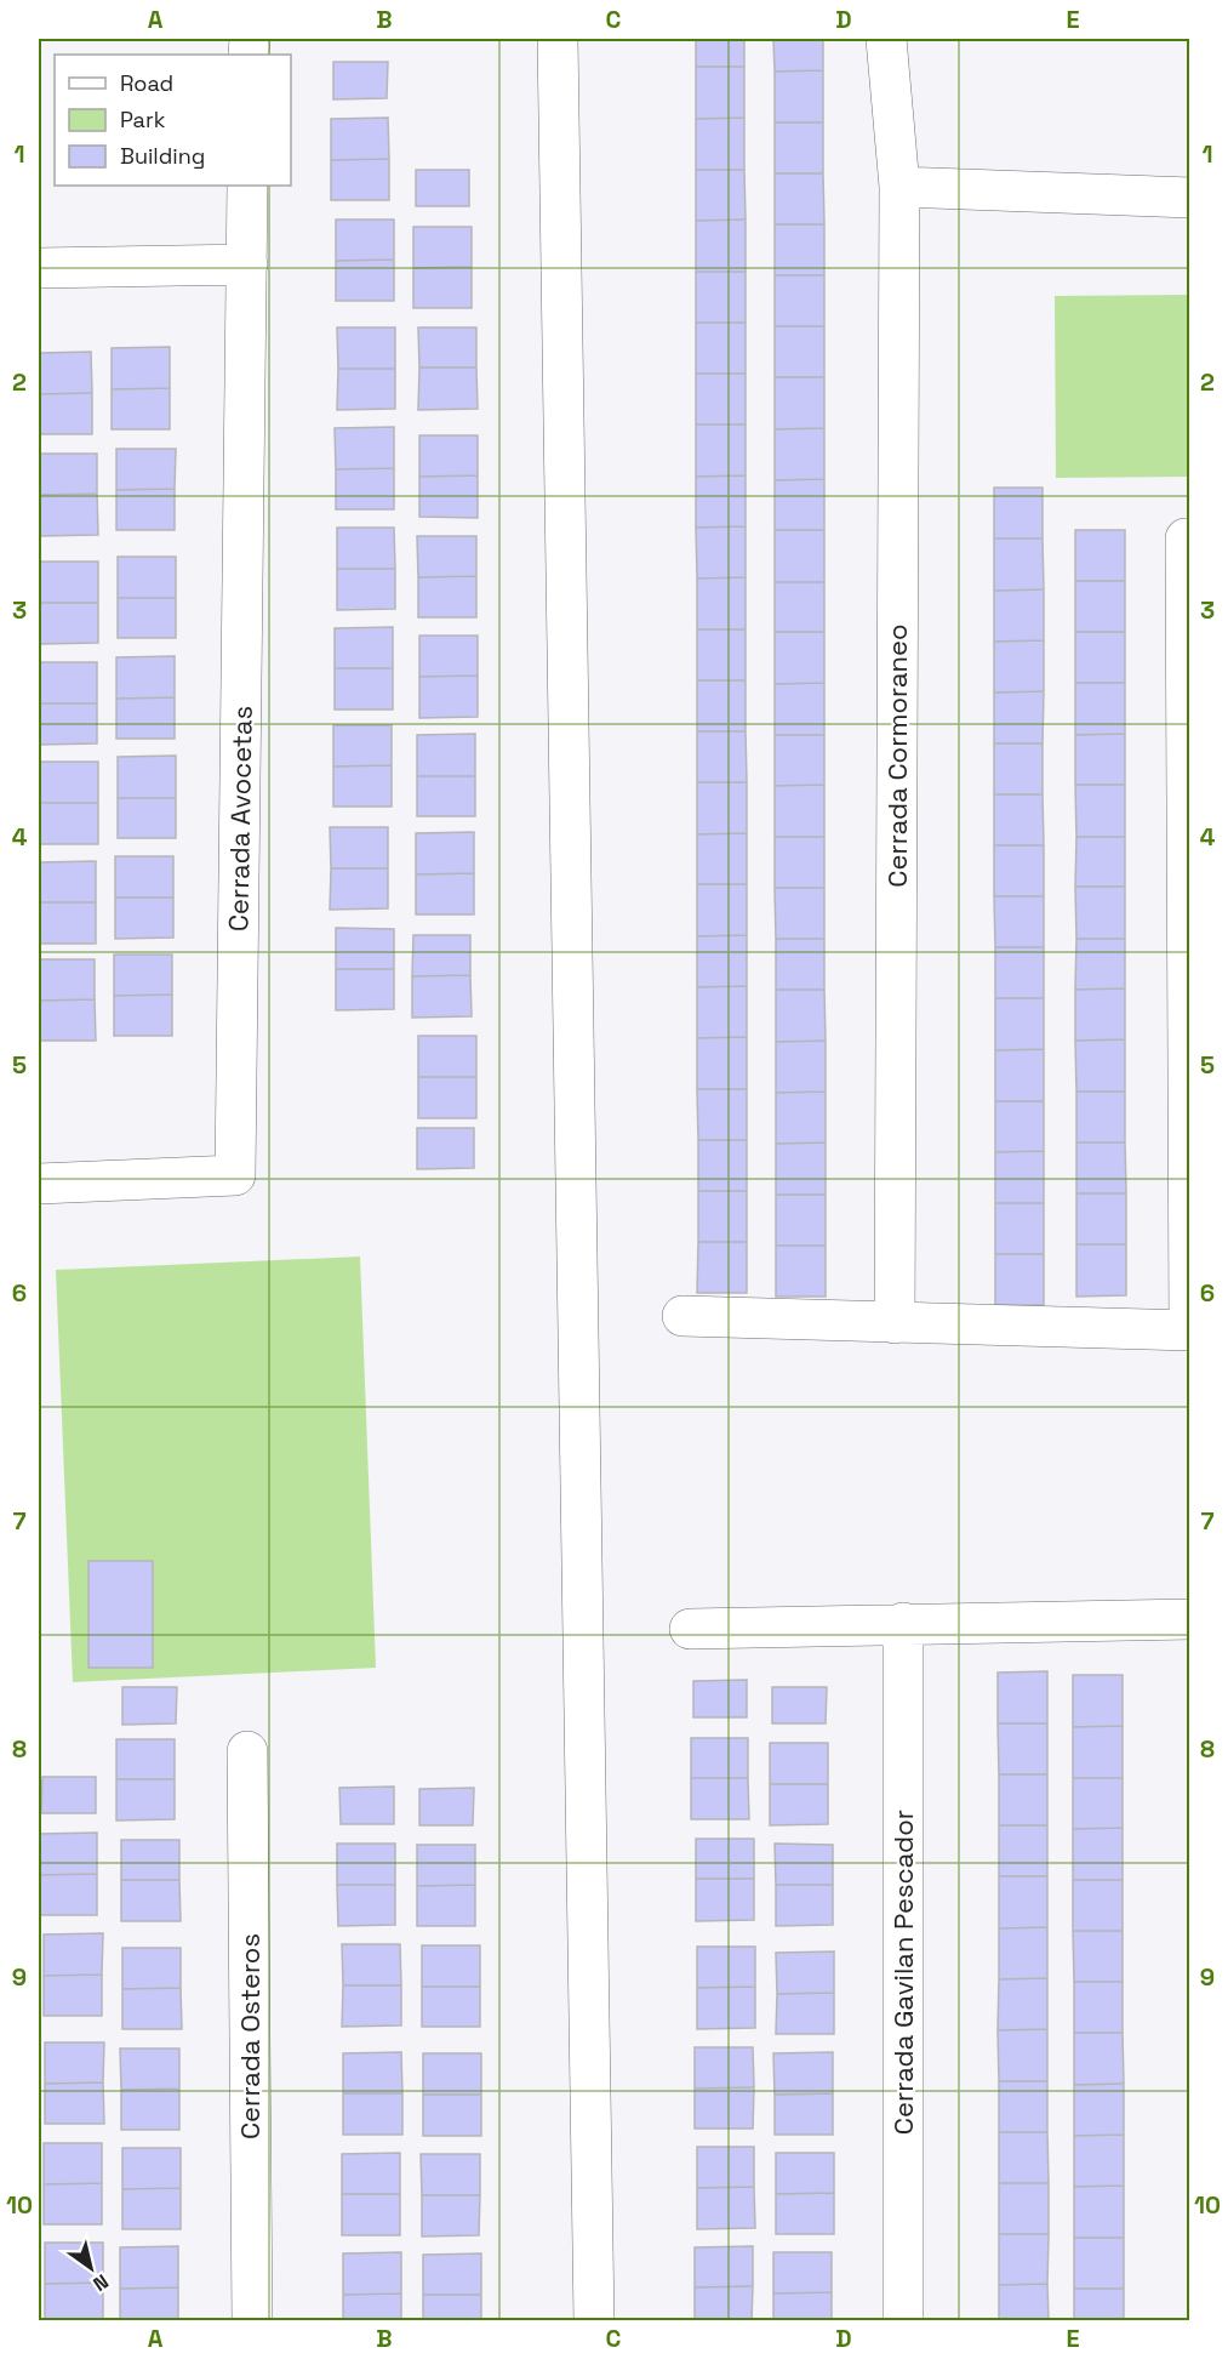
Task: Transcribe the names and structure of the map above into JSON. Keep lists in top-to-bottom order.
{
  "streets": {
    "street": [
      "Cerrada Cormoraneo",
      "Cerrada Avocetas",
      "Cerrada Gavilan Pescador",
      "Cerrada Osteros"
    ]
  },
  "legend": ["Road", "Park", "Building"],
  "north": "bottom right",
  "grid": {
    "columns": [
      "A",
      "B",
      "C",
      "D",
      "E"
    ],
    "rows": [
      "1",
      "2",
      "3",
      "4",
      "5",
      "6",
      "7",
      "8",
      "9",
      "10"
    ]
  }
}
